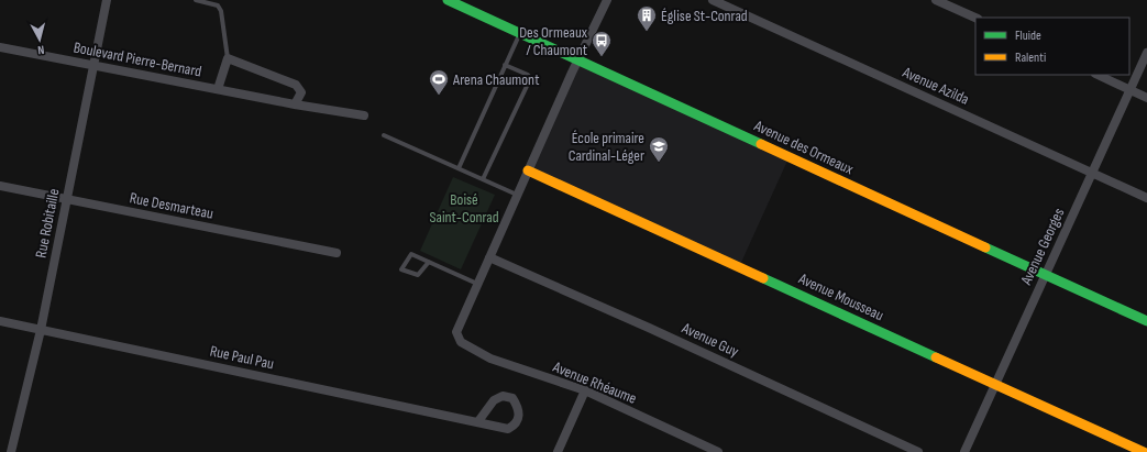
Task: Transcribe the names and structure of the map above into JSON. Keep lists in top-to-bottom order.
{
  "streets": {
    "street": [
      "Boulevard Pierre-Bernard",
      "Avenue Azilda",
      "Avenue des Ormeaux",
      "Rue Desmarteau",
      "Rue Robitaille",
      "Avenue Georges",
      "Avenue Mousseau",
      "Avenue Guy",
      "Rue Paul Pau",
      "Avenue Rhéaume"
    ]
  },
  "crossings": [
    ["Boulevard Pierre-Bernard", "Rue Robitaille"],
    ["Avenue Azilda", "Avenue Georges"],
    ["Avenue des Ormeaux", "Avenue Georges"],
    ["Rue Desmarteau", "Rue Robitaille"],
    ["Rue Robitaille", "Rue Paul Pau"],
    ["Avenue Georges", "Avenue Mousseau"]
  ],
  "parks": ["Boisé Saint-Conrad"],
  "places": {
    "building": ["Église St-Conrad"],
    "bus stop": ["Des Ormeaux / Chaumont"],
    "sports": ["Arena Chaumont"],
    "school or university": ["École primaire Cardinal-Léger"]
  },
  "legend": ["Fluide", "Ralenti"],
  "north": "bottom"
}
